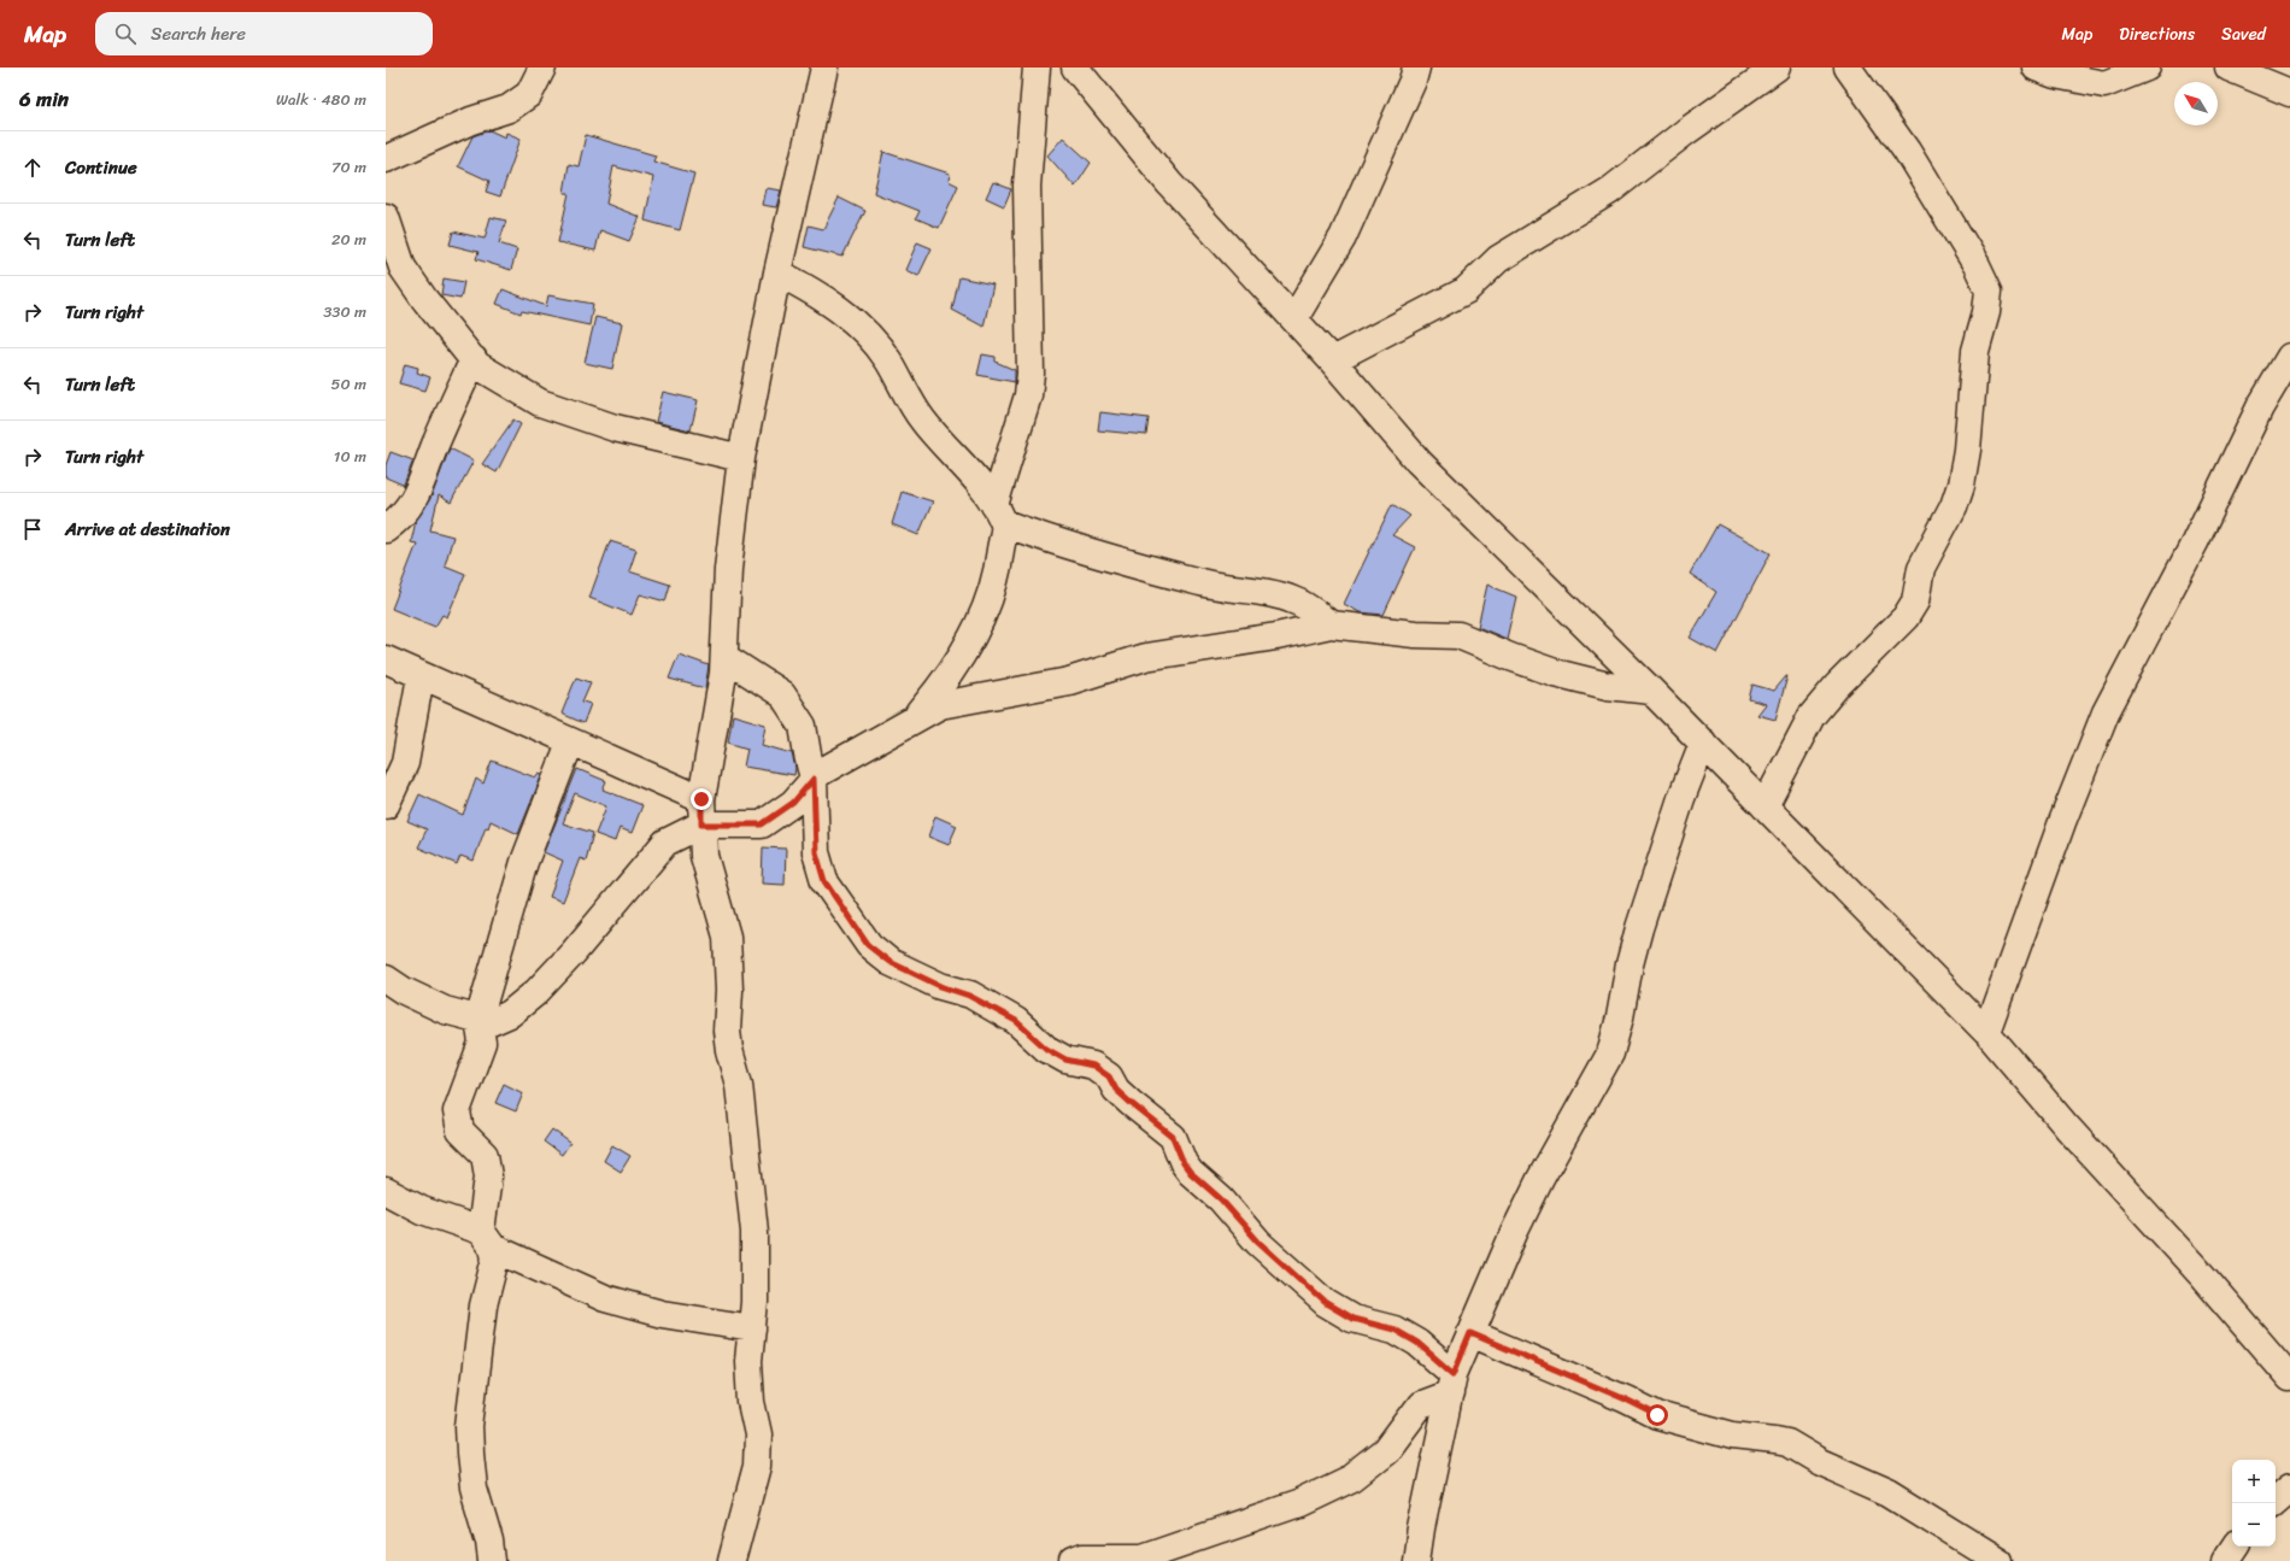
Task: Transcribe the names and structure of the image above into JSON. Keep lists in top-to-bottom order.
{
  "north": "top left",
  "page": {
    "header": "Map",
    "search": "Search here",
    "nav": ["Map", "Directions", "Saved"],
    "heading": ["6 min", "Walk · 480 m"],
    "list": [
      ["Continue", "70 m"],
      ["Turn left", "20 m"],
      ["Turn right", "330 m"],
      ["Turn left", "50 m"],
      ["Turn right", "10 m"],
      "Arrive at destination"
    ],
    "map_buttons": ["+", "−"]
  }
}
